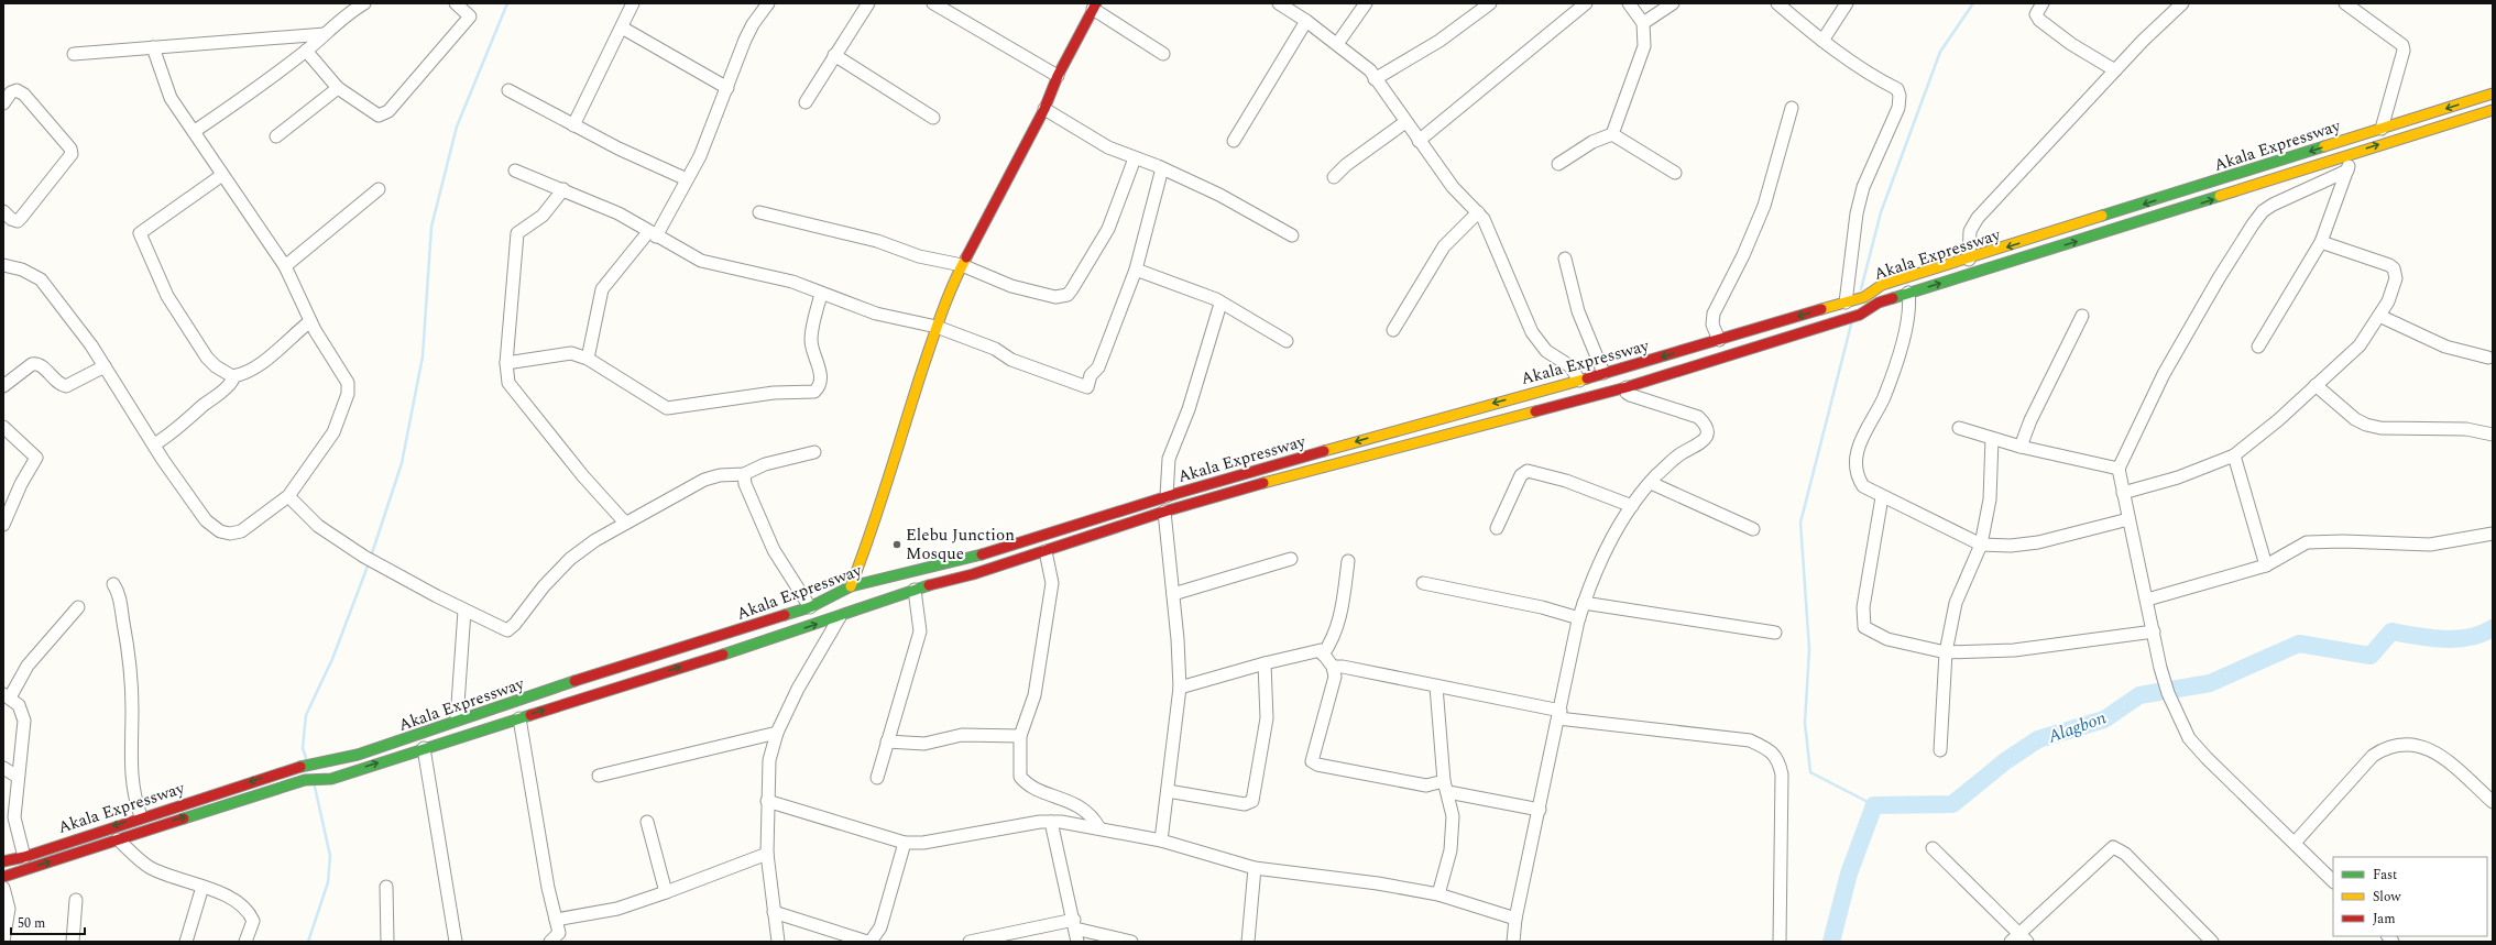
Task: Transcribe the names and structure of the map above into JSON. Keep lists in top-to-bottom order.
{
  "streets": {
    "main road": ["Akala Expressway"]
  },
  "water": ["Alagbon"],
  "places": ["Elebu Junction Mosque"],
  "legend": ["Fast", "Slow", "Jam"],
  "scale_bar": "50 m"
}
